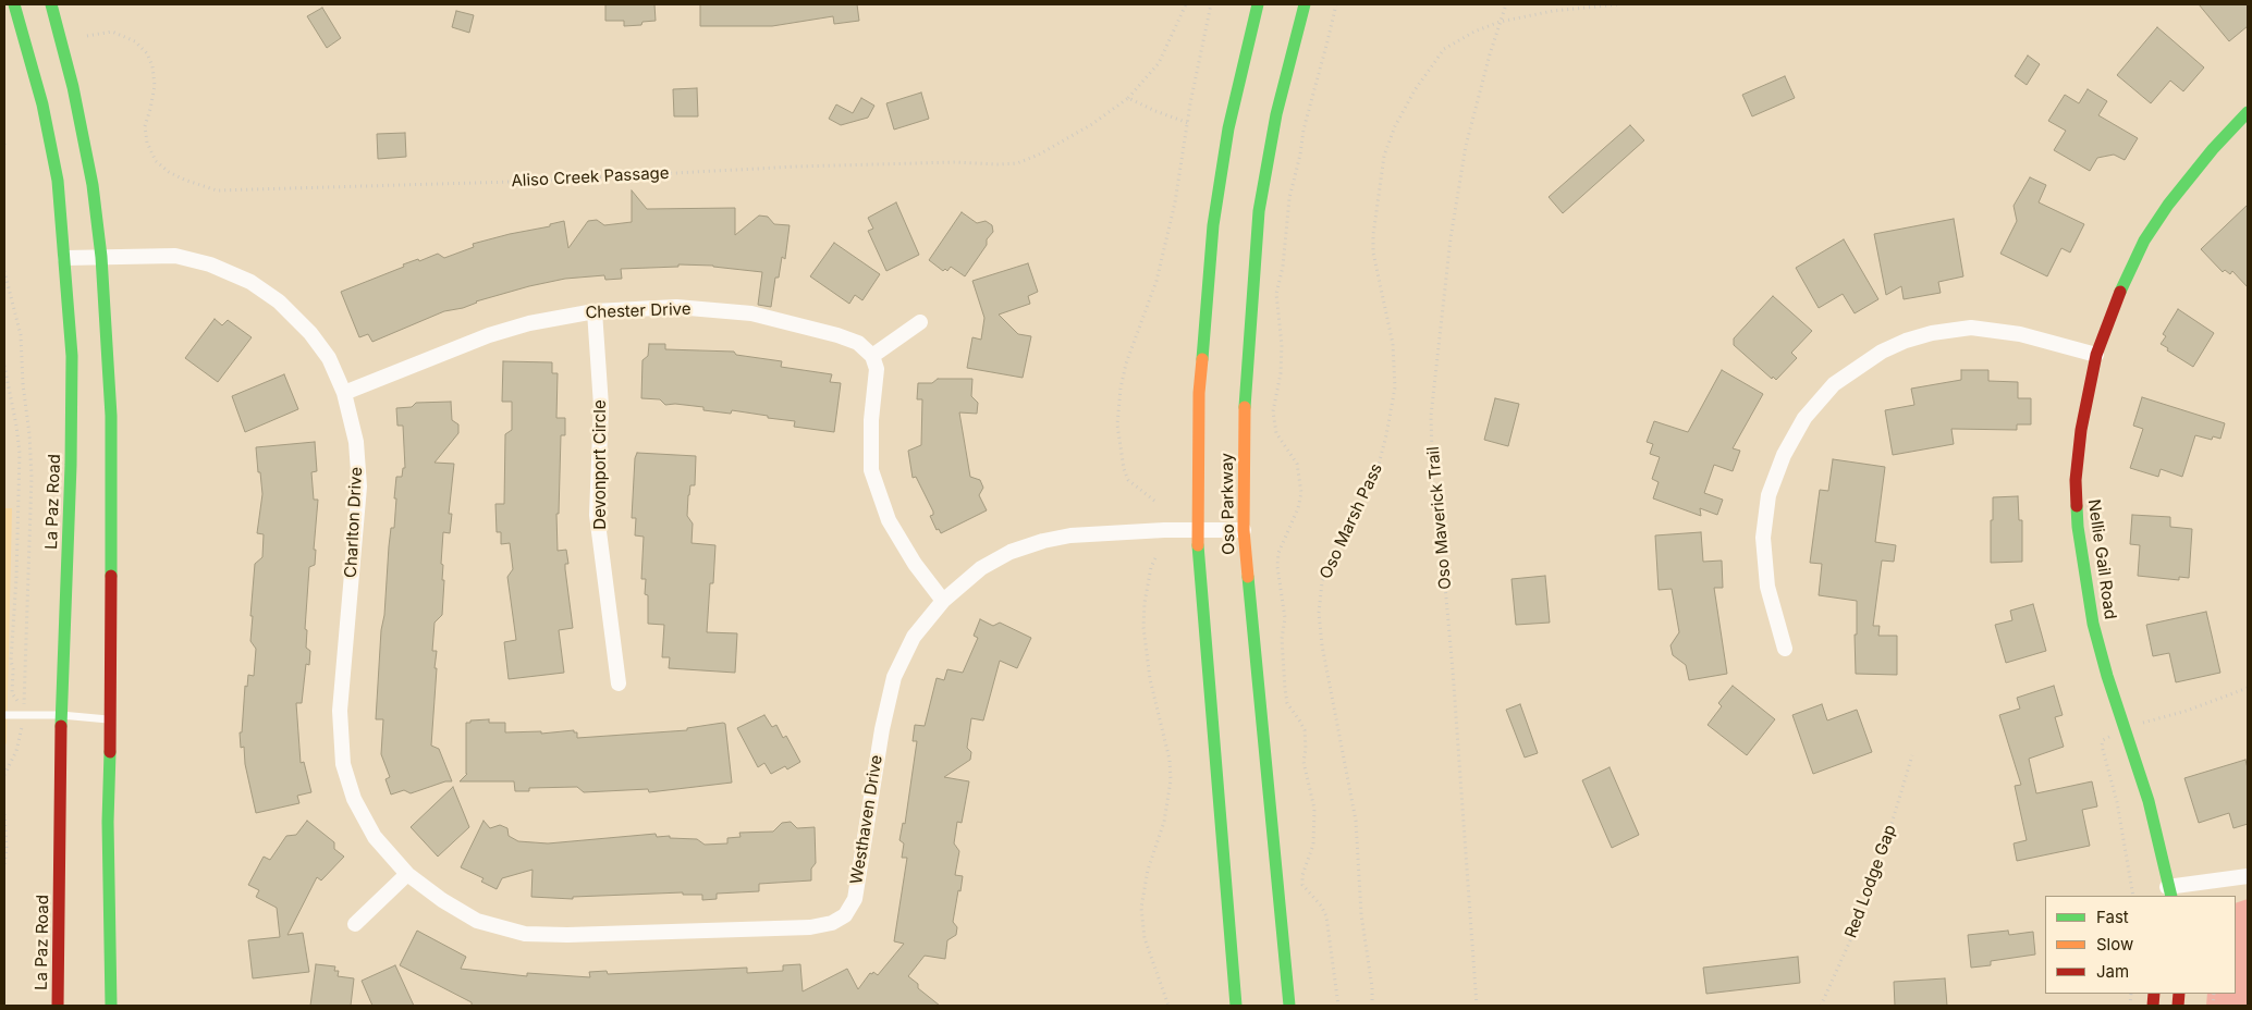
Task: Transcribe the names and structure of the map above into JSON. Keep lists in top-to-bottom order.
{
  "streets": {
    "main road": ["La Paz Road", "Oso Parkway", "Nellie Gail Road"],
    "street": [
      "Chester Drive",
      "Devonport Circle",
      "Charlton Drive",
      "Westhaven Drive"
    ],
    "path": [
      "Aliso Creek Passage",
      "Oso Maverick Trail",
      "Oso Marsh Pass",
      "Red Lodge Gap"
    ]
  },
  "crossings": [
    ["Chester Drive", "Devonport Circle"],
    ["Chester Drive", "Charlton Drive"],
    ["La Paz Road", "Charlton Drive"],
    ["Oso Parkway", "Westhaven Drive"],
    ["Oso Maverick Trail", "Oso Marsh Pass"],
    ["Charlton Drive", "Westhaven Drive"]
  ],
  "legend": ["Fast", "Slow", "Jam"]
}
